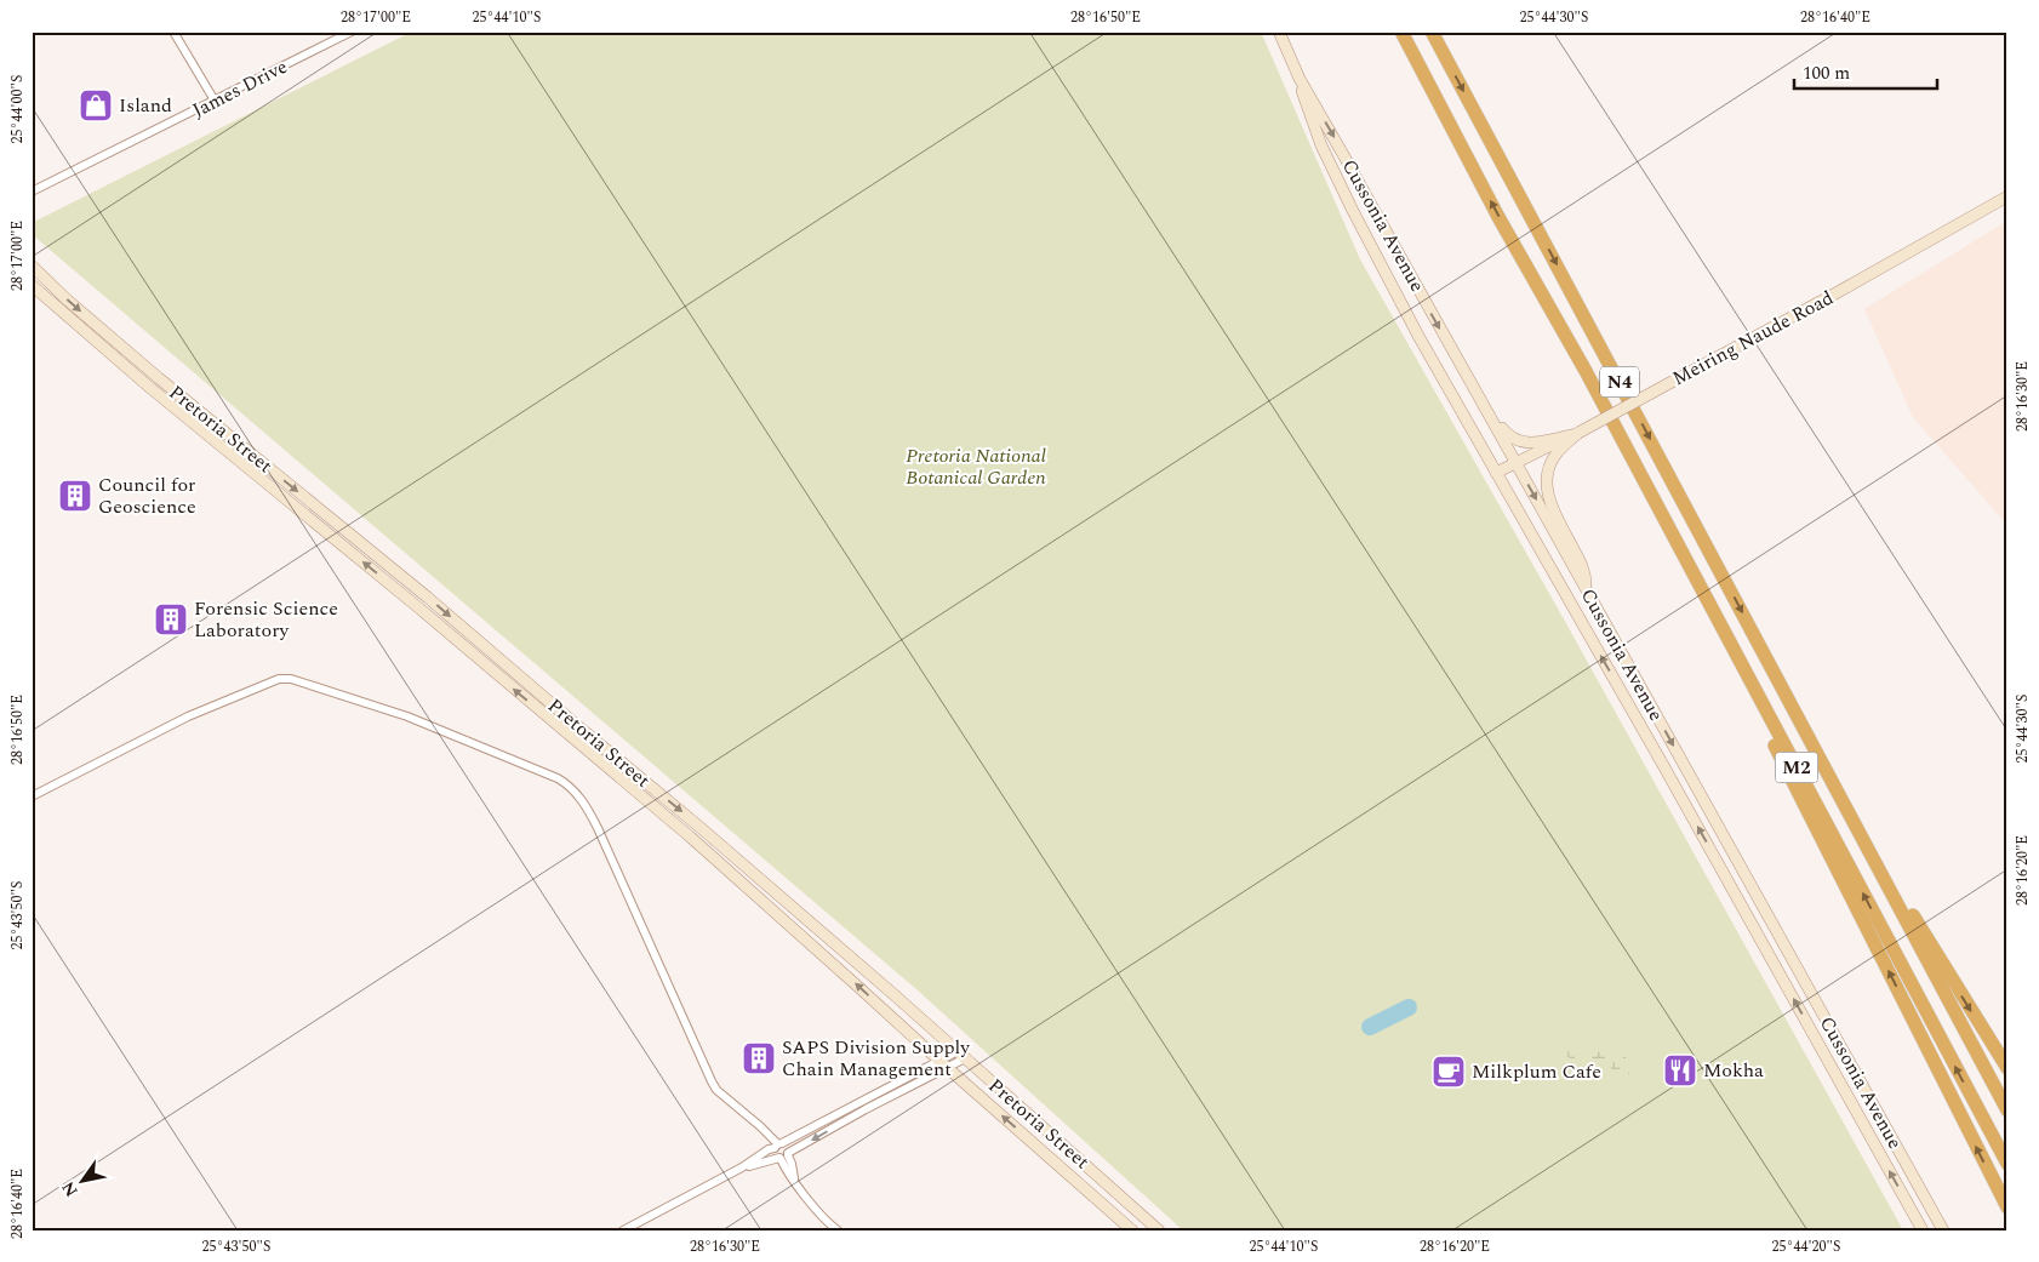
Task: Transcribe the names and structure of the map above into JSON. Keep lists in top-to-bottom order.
{
  "streets": {
    "highway": ["N4", "M2"],
    "main road": ["Cussonia Avenue", "Meiring Naude Road", "Pretoria Street"],
    "street": ["James Drive"]
  },
  "crossings": [
    ["Cussonia Avenue", "Meiring Naude Road"],
    ["N4", "M2"]
  ],
  "parks": ["Pretoria National Botanical Garden"],
  "places": {
    "shop": ["Island"],
    "building": ["Council for Geoscience", "Forensic Science Laboratory", "SAPS Division Supply Chain Management"],
    "restaurant": ["Mokha"],
    "cafe": ["Milkplum Cafe"]
  },
  "scale_bar": "100 m",
  "north": "bottom left",
  "coordinates": [
    "28°17'00\"E",
    "25°44'10\"S",
    "28°16'50\"E",
    "25°44'30\"S",
    "28°16'40\"E",
    "25°44'00\"S",
    "28°16'30\"E",
    "28°16'20\"E",
    "25°43'50\"S",
    "25°44'20\"S"
  ]
}
